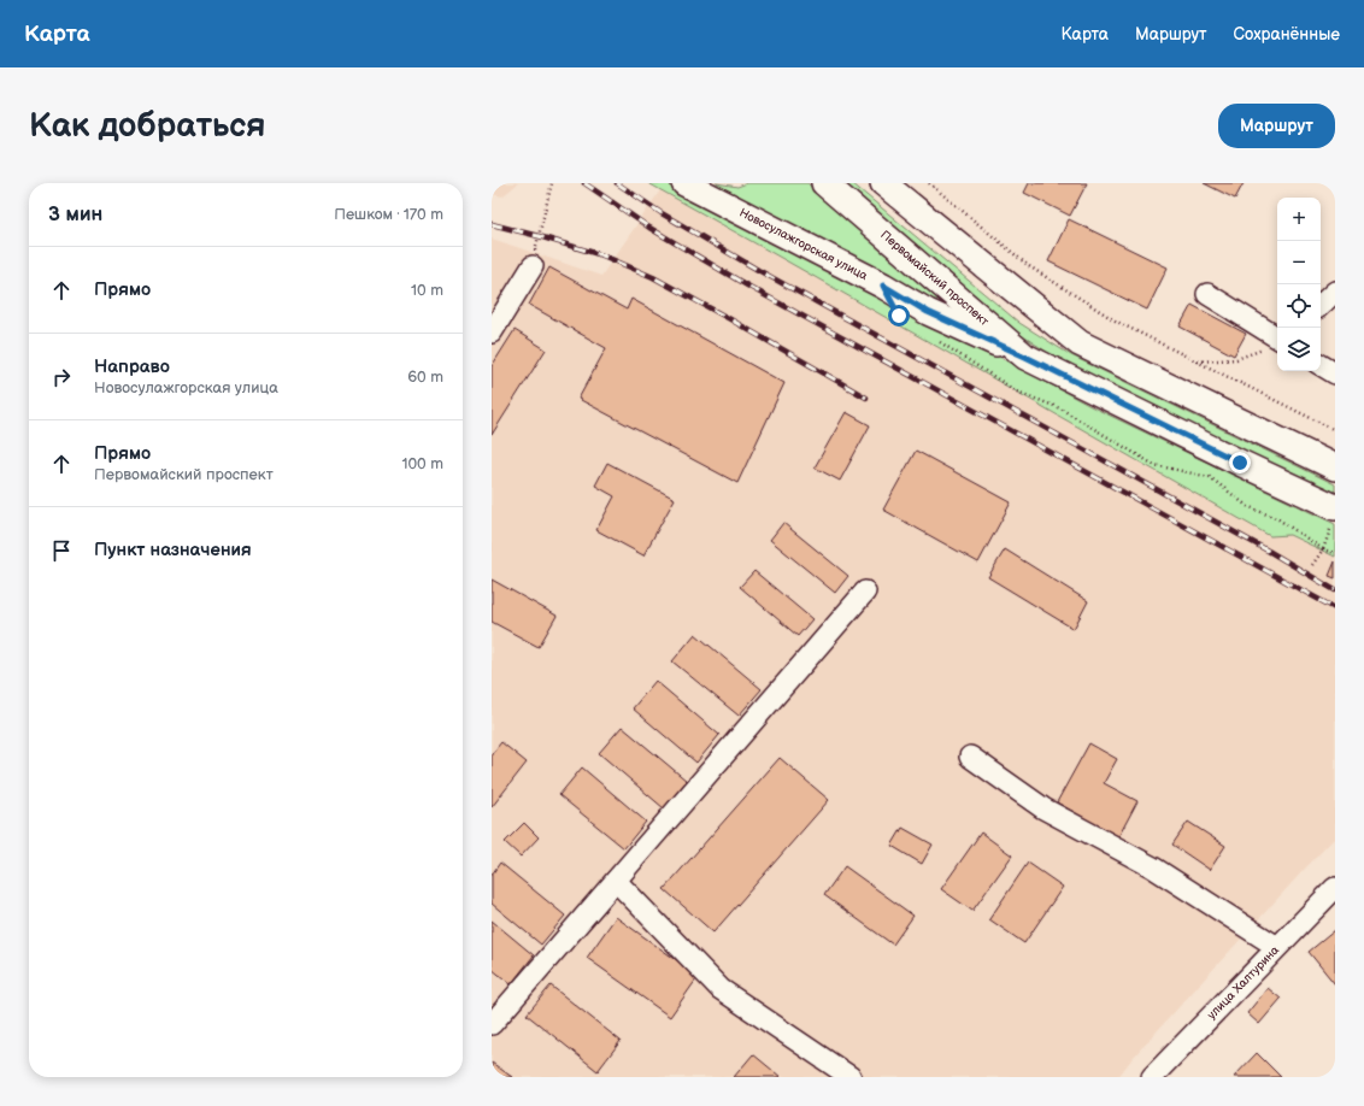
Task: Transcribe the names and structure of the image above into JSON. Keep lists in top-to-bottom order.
{
  "streets": {
    "main road": ["Новосулажгорская улица", "Первомайский проспект"],
    "street": ["улица Халтурина"]
  },
  "crossings": [
    ["Новосулажгорская улица", "Первомайский проспект"]
  ],
  "page": {
    "header": "Карта",
    "nav": ["Карта", "Маршрут", "Сохранённые"],
    "buttons": "Маршрут",
    "title": "Как добраться",
    "heading": ["3 мин", "Пешком · 170 m"],
    "map_buttons": ["+", "−"],
    "list": [
      ["Прямо", "10 m"],
      ["Направо", "Новосулажгорская улица", "60 m"],
      ["Прямо", "Первомайский проспект", "100 m"],
      "Пункт назначения"
    ]
  }
}
